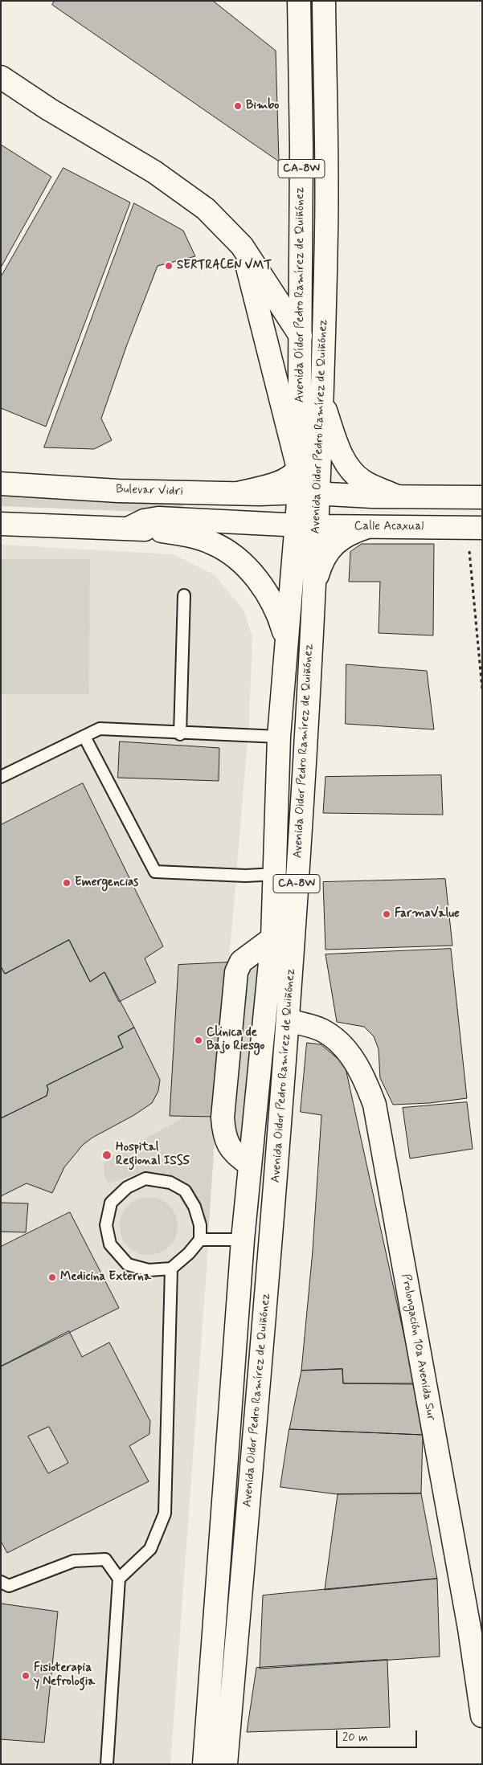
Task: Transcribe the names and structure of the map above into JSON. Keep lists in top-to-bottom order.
{
  "streets": {
    "main road": [
      "CA-8W",
      "Avenida Oídor Pedro Ramírez de Quiñónez",
      "Avenida Oidor Pedro Ramírez de Quiñónez",
      "Bulevar Vidri",
      "Calle Acaxual",
      "Prolongación 10a Avenida Sur"
    ]
  },
  "crossings": [
    ["Avenida Oídor Pedro Ramírez de Quiñónez", "Avenida Oidor Pedro Ramírez de Quiñónez"],
    ["Avenida Oídor Pedro Ramírez de Quiñónez", "Bulevar Vidri"],
    ["Avenida Oidor Pedro Ramírez de Quiñónez", "Bulevar Vidri"],
    ["Avenida Oidor Pedro Ramírez de Quiñónez", "Calle Acaxual"],
    ["Avenida Oidor Pedro Ramírez de Quiñónez", "Prolongación 10a Avenida Sur"]
  ],
  "places": [
    "Bimbo",
    "SERTRACEN VMT",
    "Emergencias",
    "FarmaValue",
    "Clinica de Bajo Riesgo",
    "Hospital Regional ISSS",
    "Medicina Externa",
    "Fisioterapia y Nefrologia"
  ],
  "scale_bar": "20 m"
}
